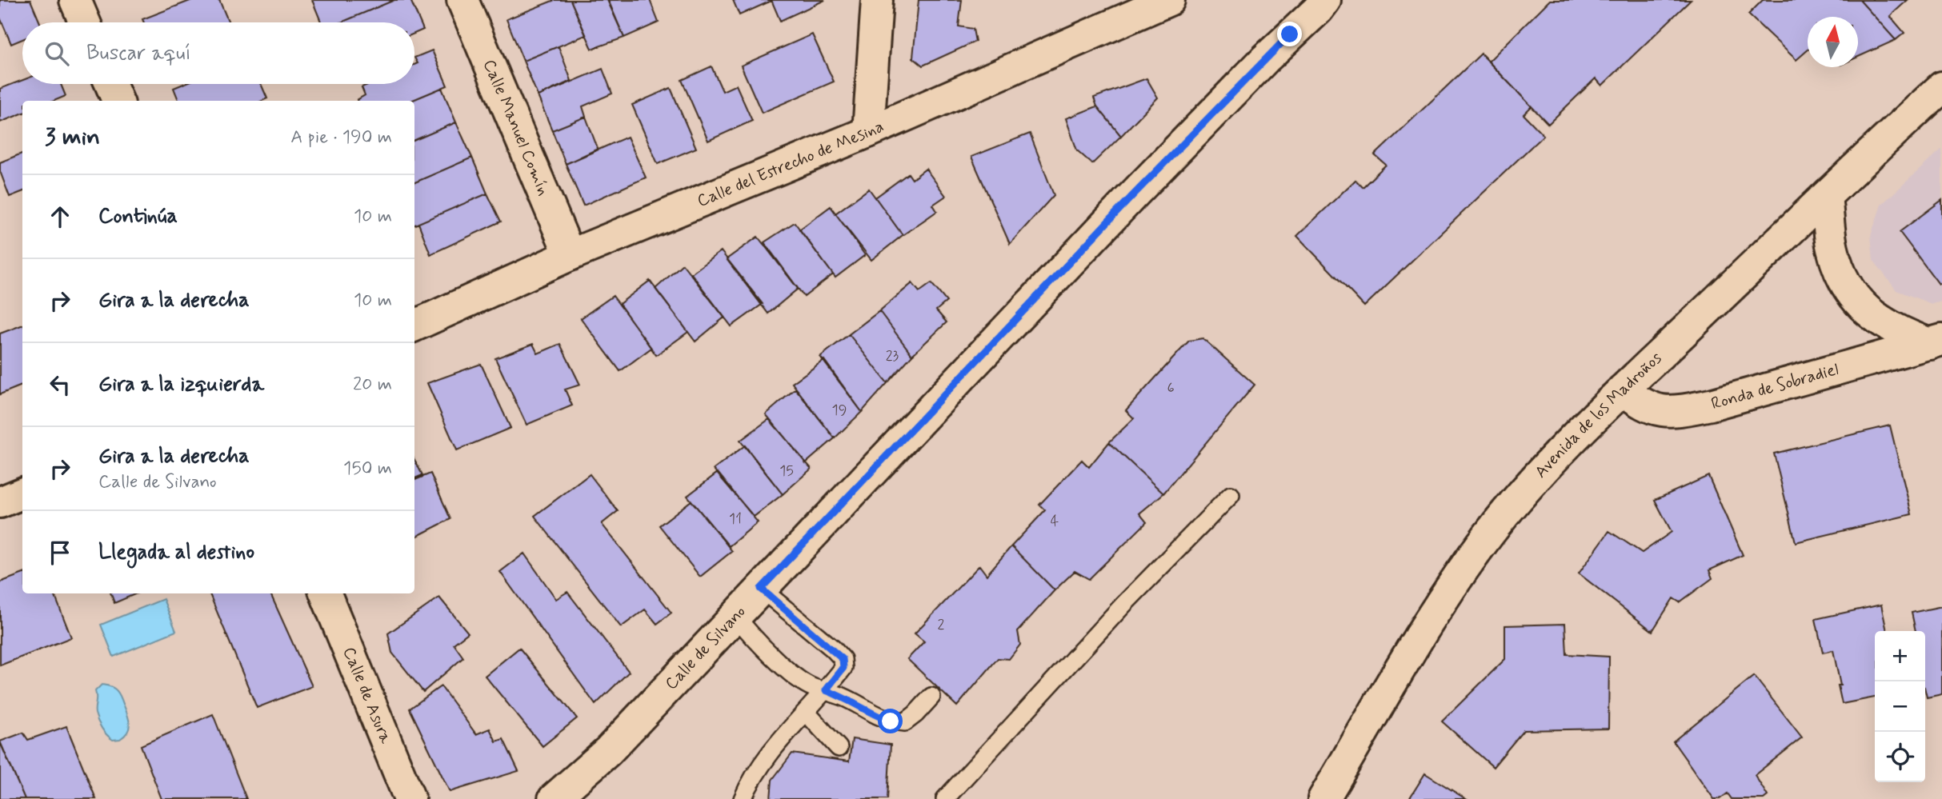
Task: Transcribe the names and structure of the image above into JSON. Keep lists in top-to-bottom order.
{
  "streets": {
    "street": [
      "Calle Manuel Comín",
      "Calle del Estrecho de Mesina",
      "Ronda de Sobradiel",
      "Avenida de los Madroños",
      "Calle de Silvano",
      "Calle de Asura"
    ]
  },
  "crossings": [
    ["Calle Manuel Comín", "Calle del Estrecho de Mesina"],
    ["Ronda de Sobradiel", "Avenida de los Madroños"]
  ],
  "house_numbers": [
    "23",
    "6",
    "19",
    "15",
    "11",
    "4",
    "2"
  ],
  "north": "top",
  "page": {
    "search": "Buscar aquí",
    "heading": ["3 min", "A pie · 190 m"],
    "list": [
      ["Continúa", "10 m"],
      ["Gira a la derecha", "10 m"],
      ["Gira a la izquierda", "20 m"],
      ["Gira a la derecha", "Calle de Silvano", "150 m"],
      "Llegada al destino"
    ],
    "map_buttons": ["+", "−"]
  }
}
